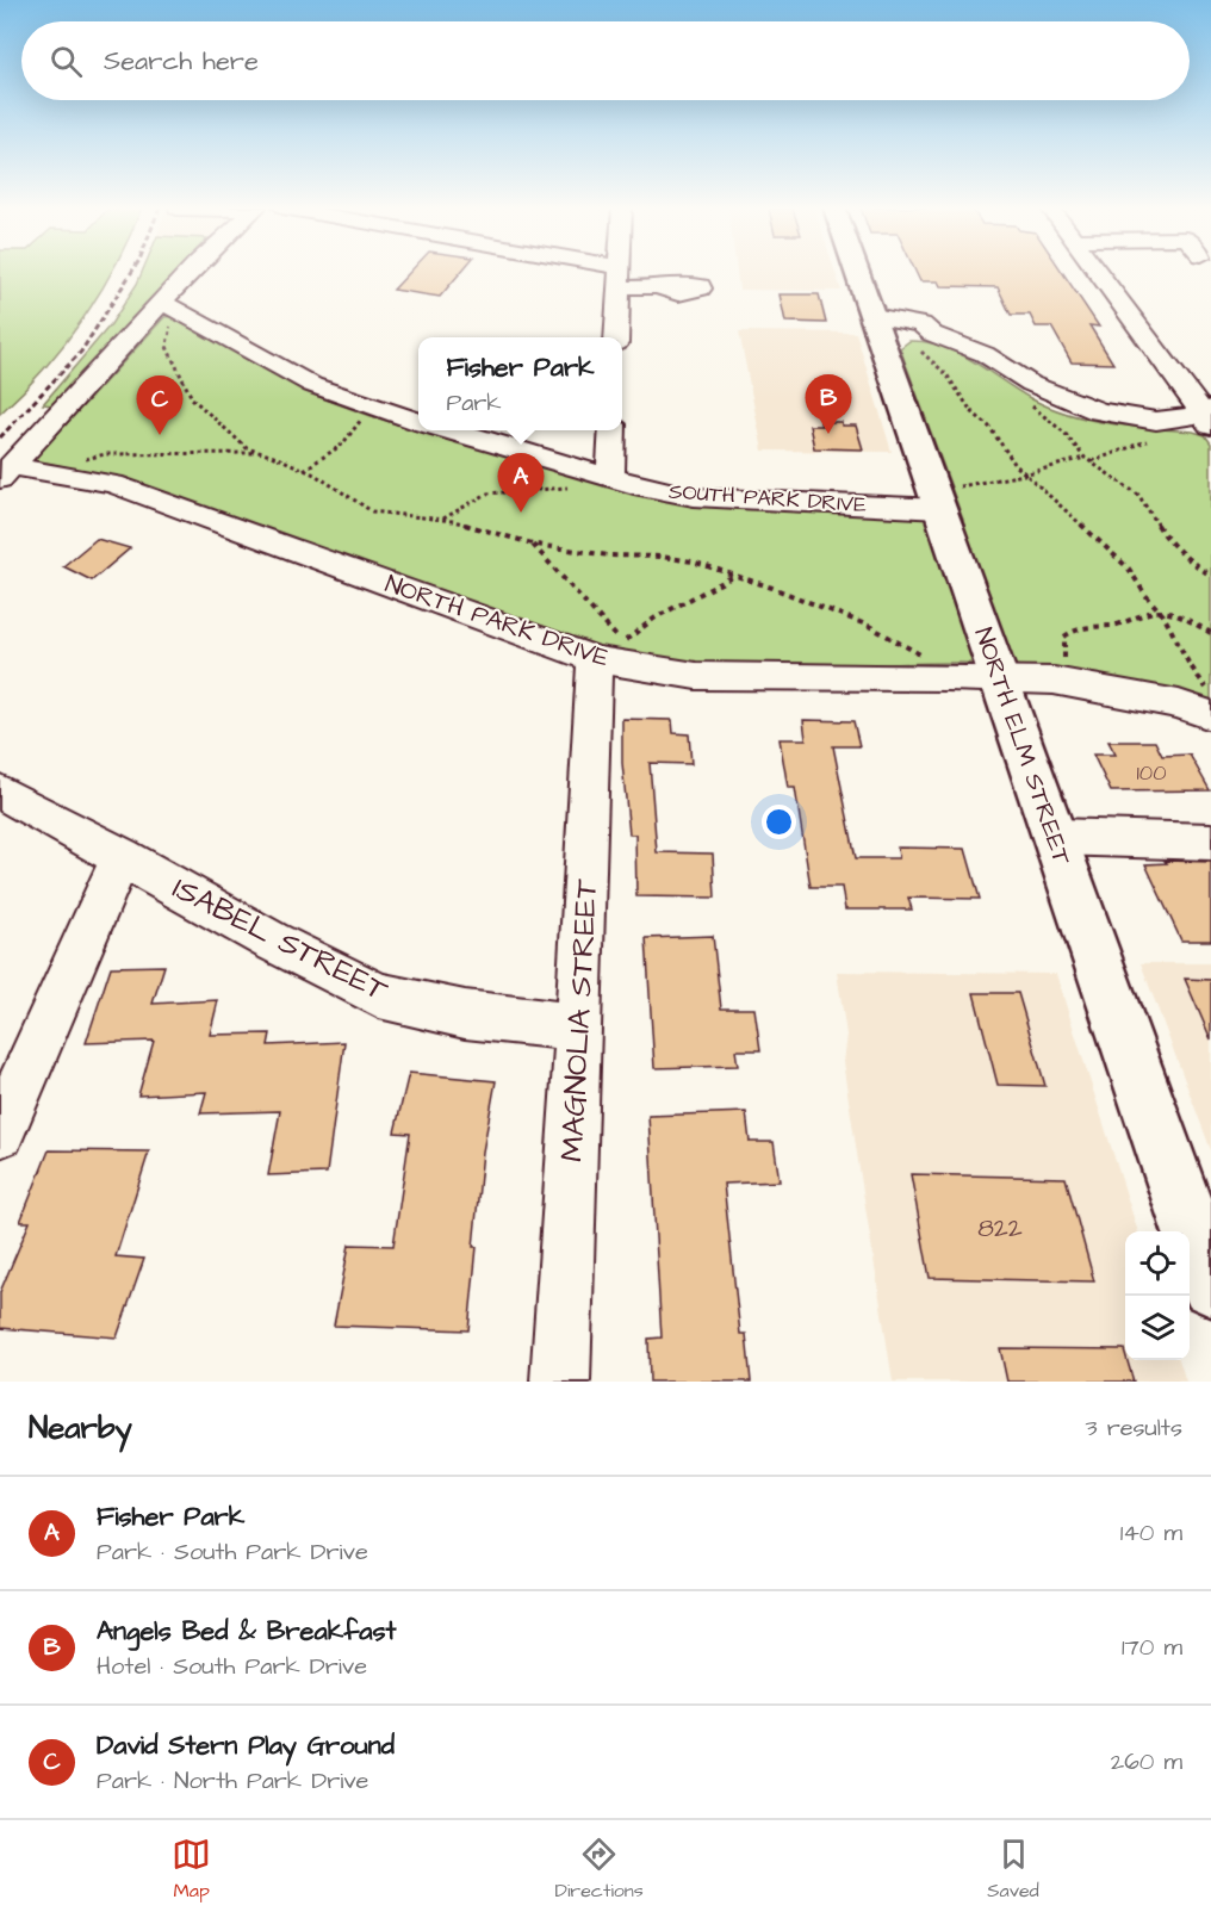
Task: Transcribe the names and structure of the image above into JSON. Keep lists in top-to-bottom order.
{
  "streets": {
    "main road": ["NORTH ELM STREET"],
    "street": [
      "SOUTH PARK DRIVE",
      "NORTH PARK DRIVE",
      "ISABEL STREET",
      "MAGNOLIA STREET"
    ]
  },
  "crossings": [
    ["SOUTH PARK DRIVE", "NORTH ELM STREET"],
    ["NORTH PARK DRIVE", "NORTH ELM STREET"],
    ["NORTH PARK DRIVE", "MAGNOLIA STREET"],
    ["ISABEL STREET", "MAGNOLIA STREET"]
  ],
  "house_numbers": ["100", "822"],
  "page": {
    "search": "Search here",
    "popup": ["Fisher Park", "Park"],
    "pins": ["B", "C", "A"],
    "heading": ["Nearby", "3 results"],
    "list": [
      {
        "mark": "A",
        "name": "Fisher Park",
        "note": "Park · South Park Drive",
        "value": "140 m"
      },
      {
        "mark": "B",
        "name": "Angels Bed & Breakfast",
        "note": "Hotel · South Park Drive",
        "value": "170 m"
      },
      {
        "mark": "C",
        "name": "David Stern Play Ground",
        "note": "Park · North Park Drive",
        "value": "260 m"
      }
    ],
    "nav": ["Map", "Directions", "Saved"]
  }
}
